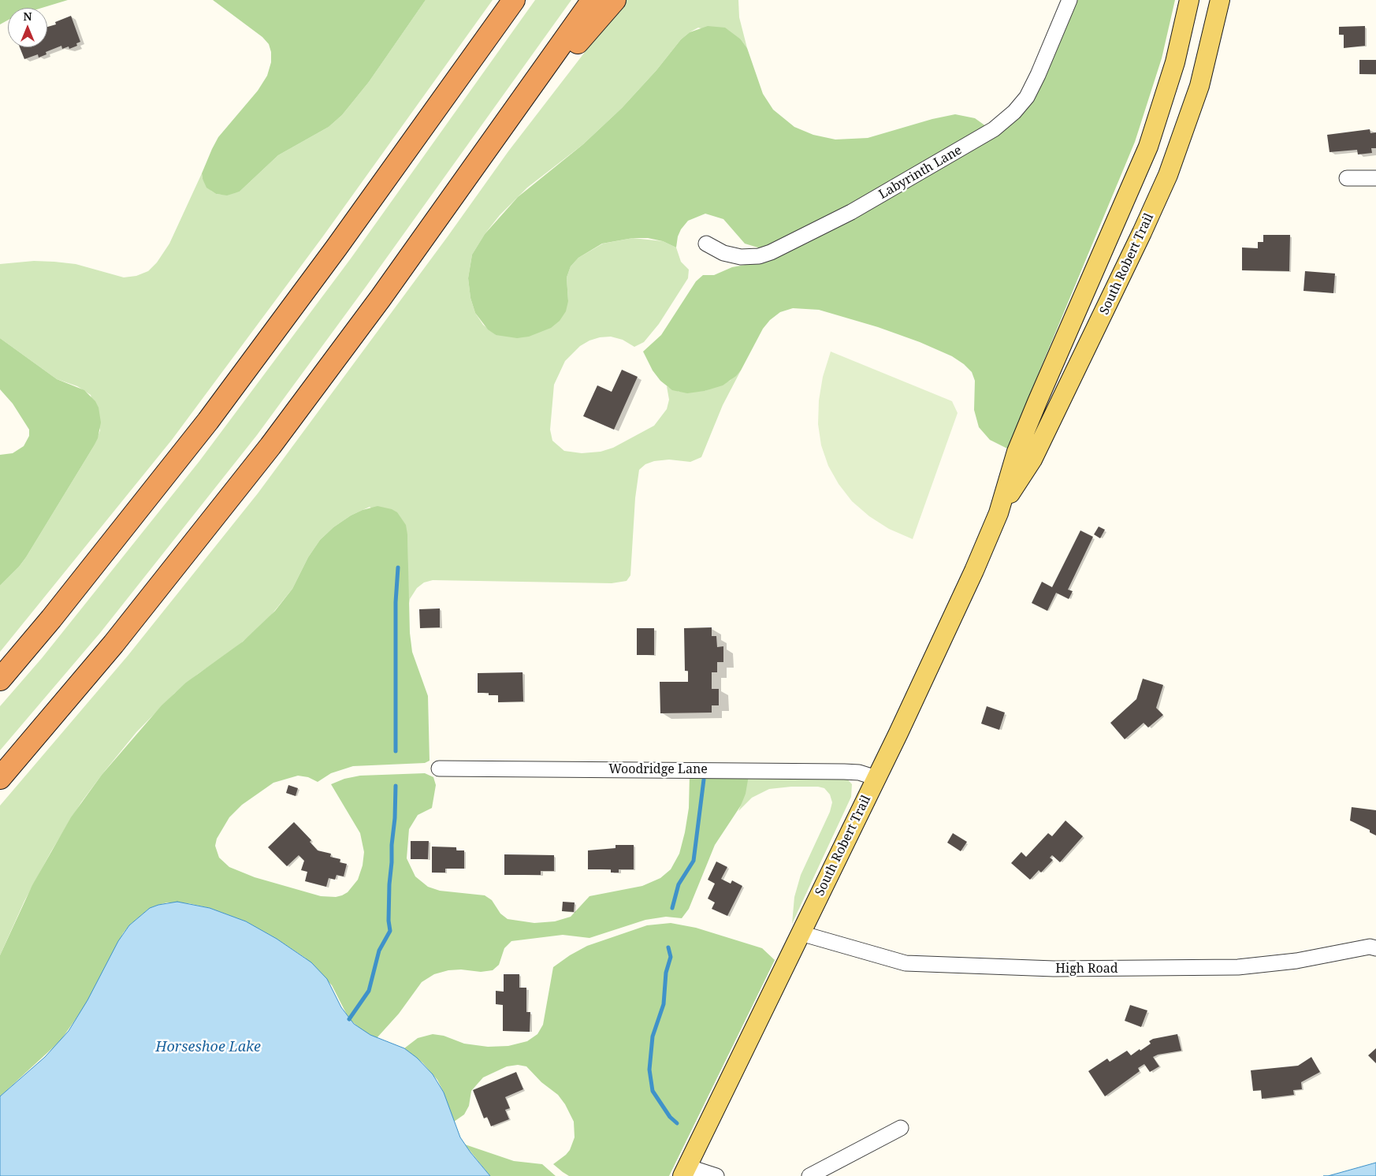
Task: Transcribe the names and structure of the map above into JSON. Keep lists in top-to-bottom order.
{
  "streets": {
    "main road": ["South Robert Trail"],
    "street": ["Labyrinth Lane", "Woodridge Lane", "High Road"]
  },
  "crossings": [
    ["South Robert Trail", "Woodridge Lane"],
    ["South Robert Trail", "High Road"]
  ],
  "water": ["Horseshoe Lake"],
  "north": "top"
}
